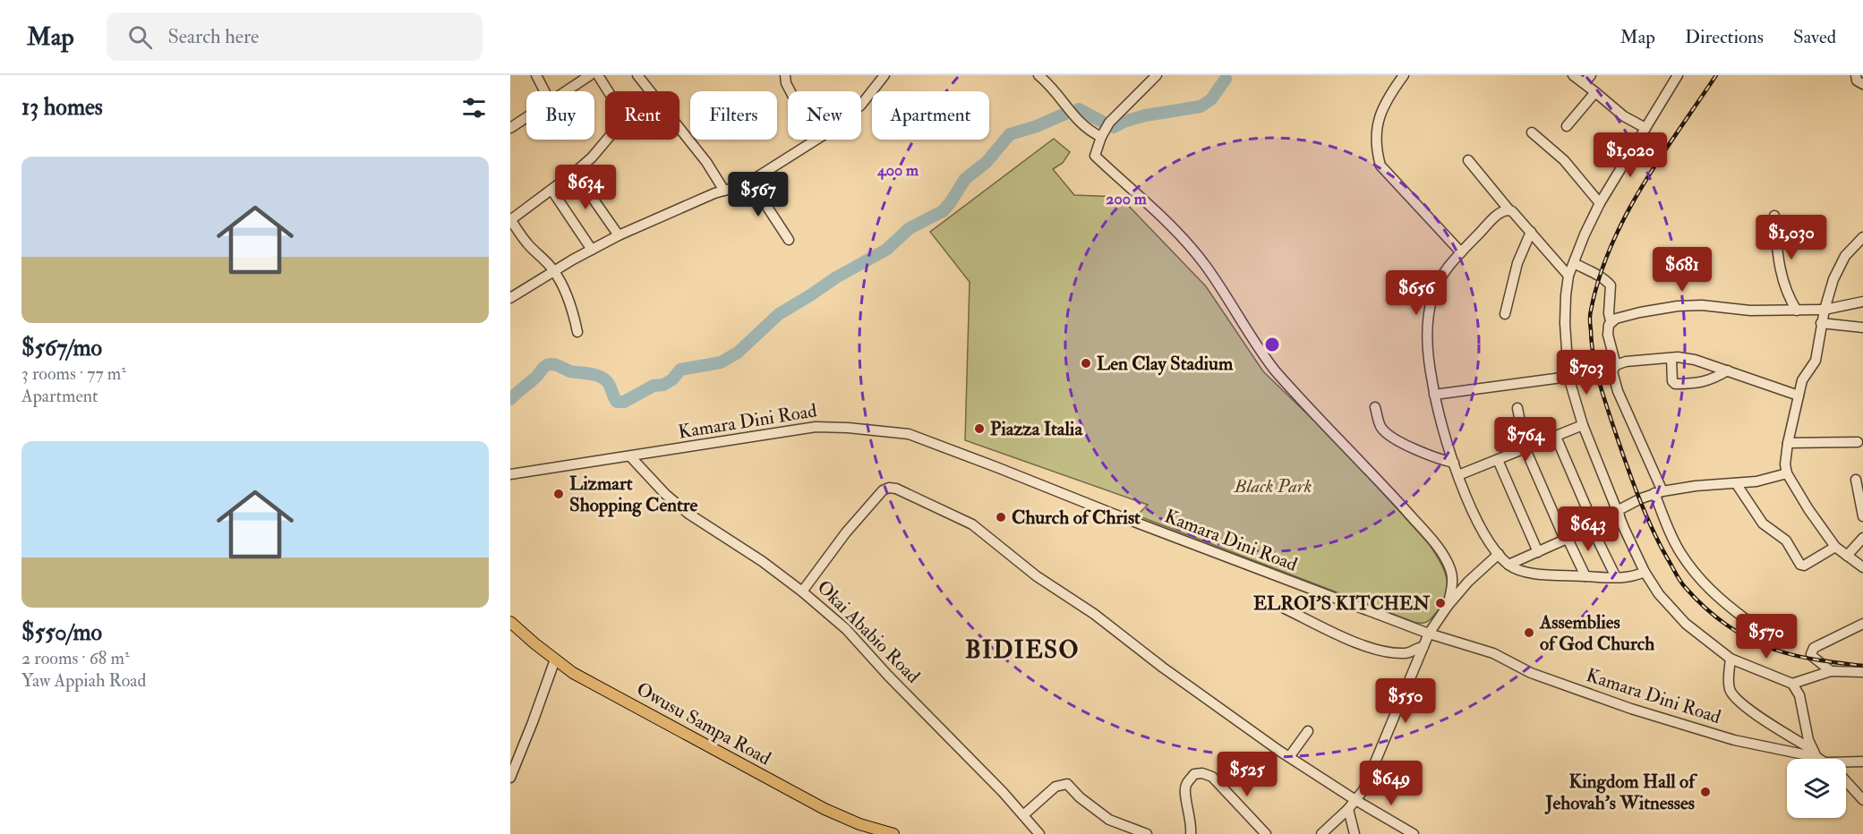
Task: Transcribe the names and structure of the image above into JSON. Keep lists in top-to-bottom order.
{
  "streets": {
    "main road": ["Owusu Sampa Road"],
    "street": ["Kamara Dini Road", "Okai Ababio Road"]
  },
  "crossings": [
    ["Kamara Dini Road", "Okai Ababio Road"]
  ],
  "districts": ["BIDIESO"],
  "parks": ["Black Park"],
  "places": [
    "Len Clay Stadium",
    "Piazza Italia",
    "Lizmart Shopping Centre",
    "Church of Christ",
    "ELROI'S KITCHEN",
    "Assemblies of God Church",
    "Kingdom Hall of Jehovah's Witnesses"
  ],
  "page": {
    "header": "Map",
    "search": "Search here",
    "nav": ["Map", "Directions", "Saved"],
    "heading": "13 homes",
    "chip": [
      "Buy",
      "Rent",
      "Filters",
      "New",
      "Apartment"
    ],
    "price": [
      "$1,020",
      "$634",
      "$567",
      "$1,030",
      "$681",
      "$656",
      "$703",
      "$764",
      "$643",
      "$570",
      "$550",
      "$525",
      "$649"
    ],
    "list": [
      {
        "name": "$567/mo",
        "note": "3 rooms · 77 m² · Apartment"
      },
      {
        "name": "$550/mo",
        "note": "2 rooms · 68 m² · Yaw Appiah Road"
      }
    ]
  },
  "rings": ["400 m", "200 m"]
}
